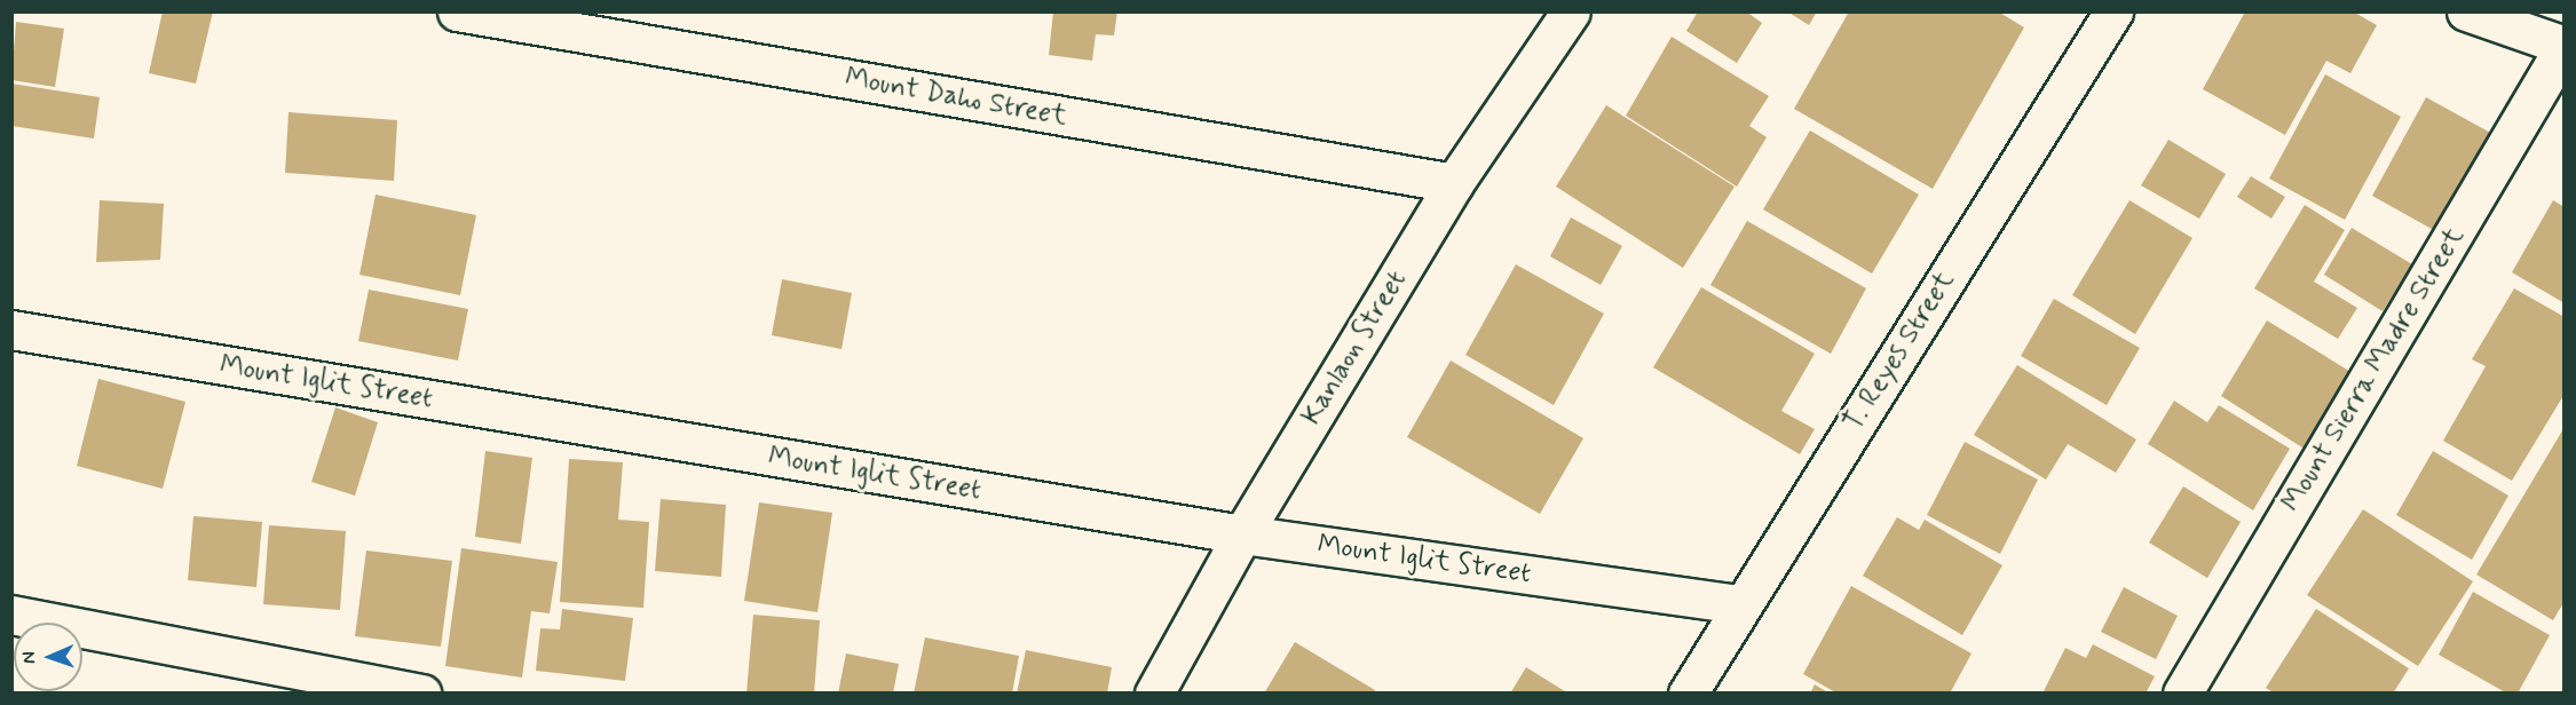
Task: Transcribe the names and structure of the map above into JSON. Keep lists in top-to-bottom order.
{
  "streets": {
    "street": [
      "Mount Daho Street",
      "Kanlaon Street",
      "T. Reyes Street",
      "Mount Sierra Madre Street",
      "Mount Iglit Street"
    ]
  },
  "crossings": [
    ["Mount Daho Street", "Kanlaon Street"],
    ["Kanlaon Street", "Mount Iglit Street"],
    ["T. Reyes Street", "Mount Iglit Street"]
  ],
  "north": "left"
}
